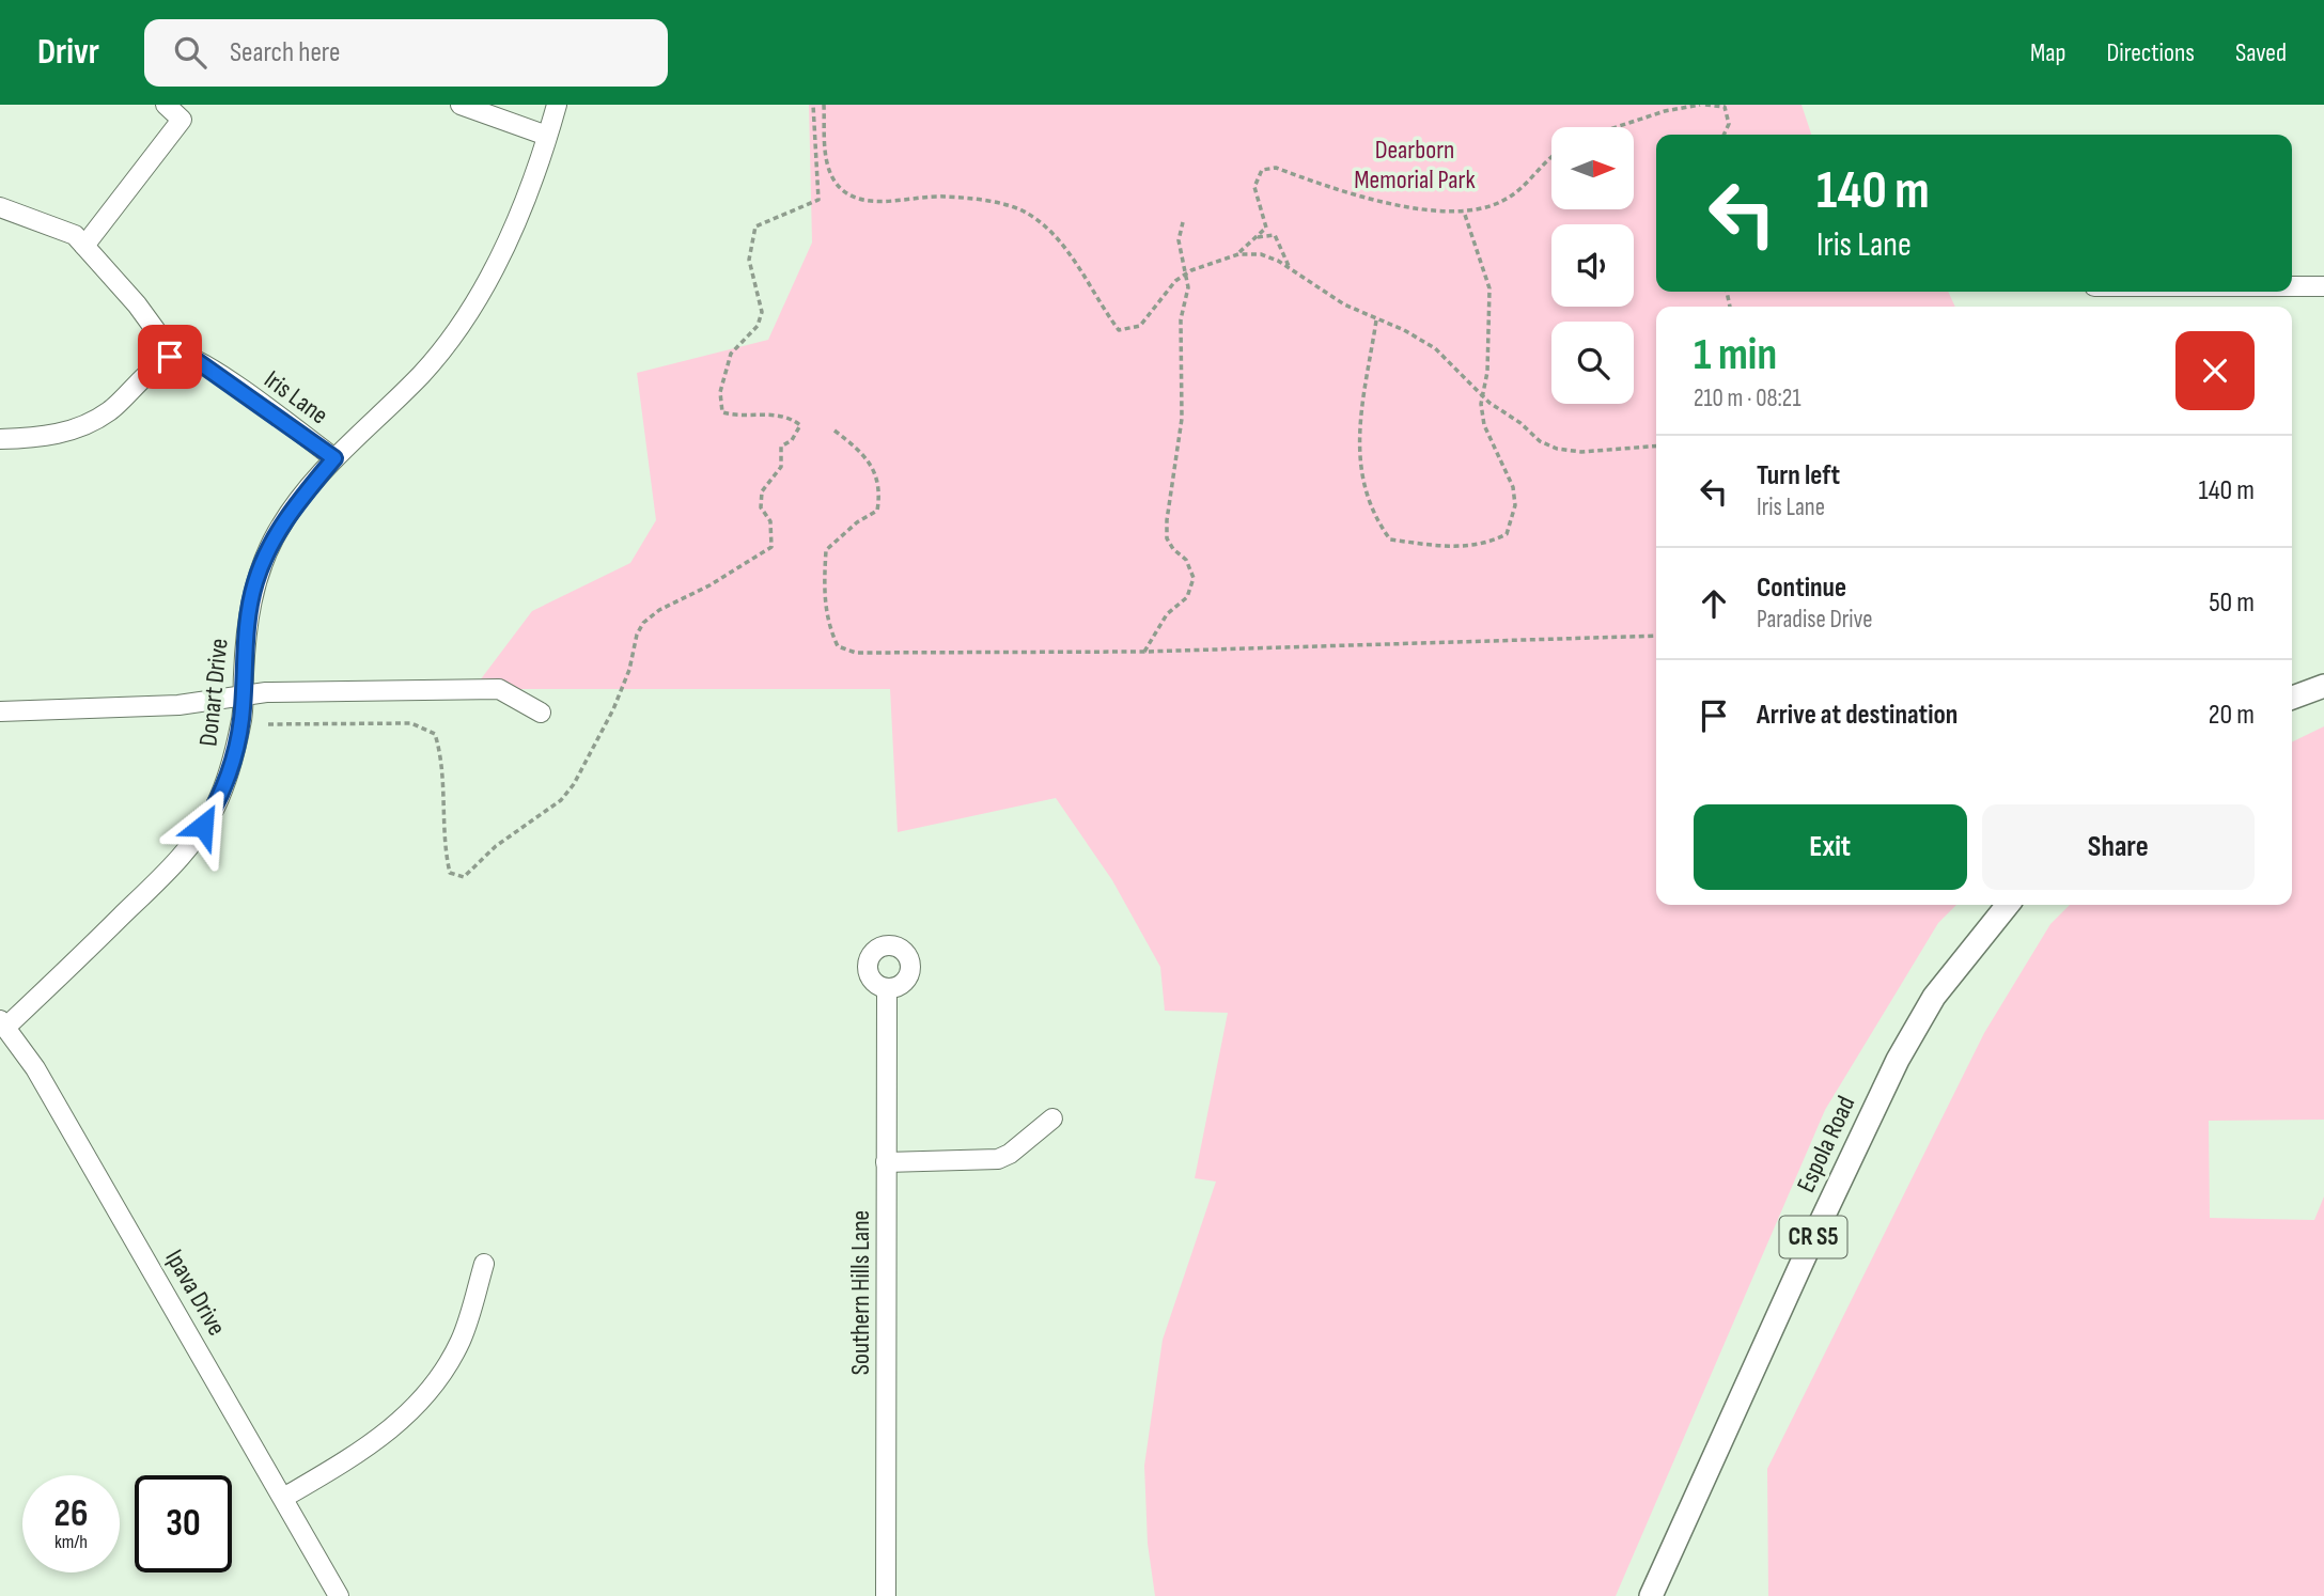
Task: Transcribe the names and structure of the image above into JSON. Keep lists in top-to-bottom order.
{
  "streets": {
    "main road": ["Espola Road", "CR S5"],
    "street": [
      "Iris Lane",
      "Donart Drive",
      "Ipava Drive",
      "Southern Hills Lane"
    ]
  },
  "crossings": [
    ["Iris Lane", "Donart Drive"],
    ["Donart Drive", "Ipava Drive"]
  ],
  "parks": ["Dearborn Memorial Park"],
  "north": "right",
  "page": {
    "header": "Drivr",
    "search": "Search here",
    "nav": ["Map", "Directions", "Saved"],
    "turn": ["140 m", "Iris Lane"],
    "heading": ["1 min", "210 m · 08:21"],
    "list": [
      {
        "name": "Turn left",
        "note": "Iris Lane",
        "value": "140 m"
      },
      {
        "name": "Continue",
        "note": "Paradise Drive",
        "value": "50 m"
      },
      {
        "name": "Arrive at destination",
        "value": "20 m"
      }
    ],
    "buttons": ["Exit", "Share"],
    "speed": "26 km/h",
    "limit": "30"
  }
}
